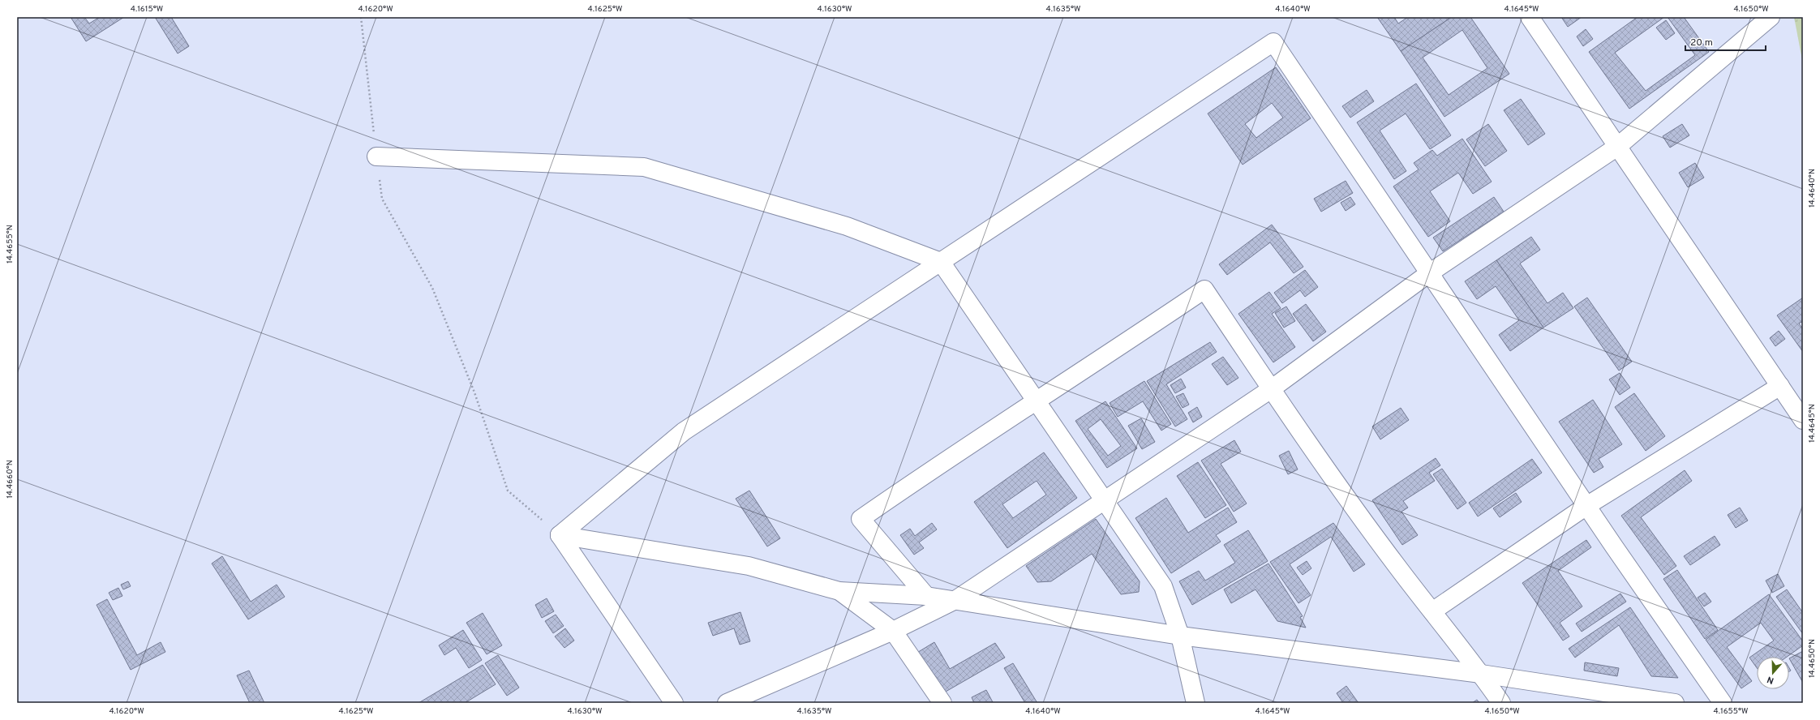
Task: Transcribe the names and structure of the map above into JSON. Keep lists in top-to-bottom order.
{
  "scale_bar": "20 m",
  "north": "bottom",
  "coordinates": [
    "4.1615°W",
    "4.1620°W",
    "4.1625°W",
    "4.1630°W",
    "4.1635°W",
    "4.1640°W",
    "4.1645°W",
    "4.1650°W",
    "14.4640°N",
    "14.4655°N",
    "14.4645°N",
    "14.4660°N",
    "14.4650°N",
    "4.1655°W"
  ]
}
